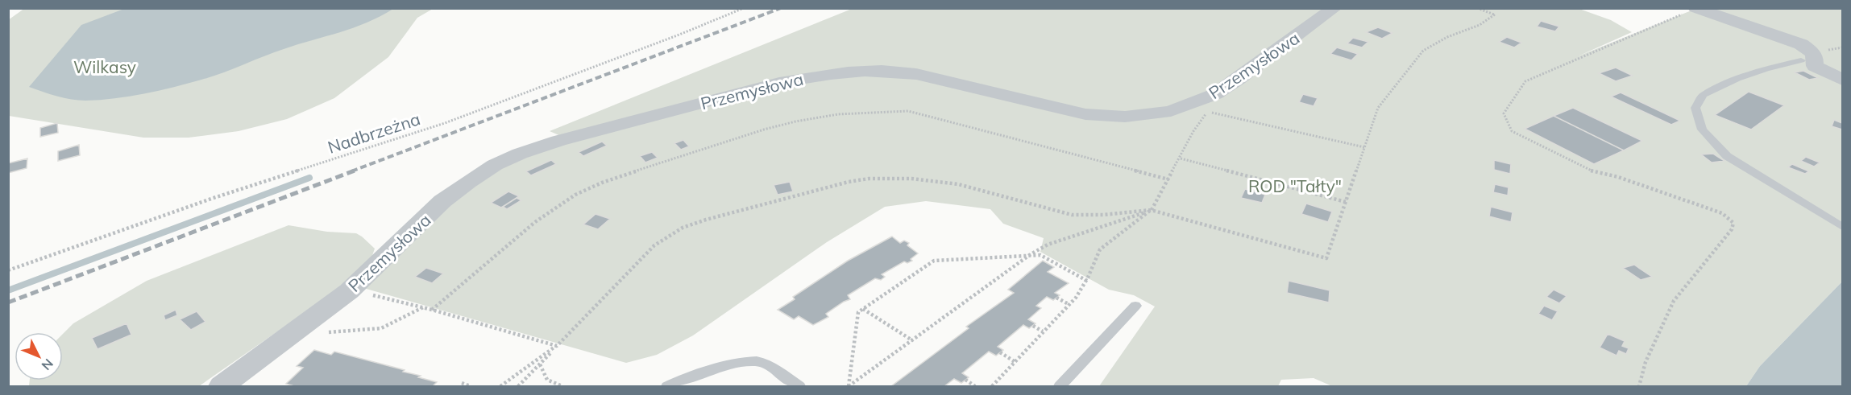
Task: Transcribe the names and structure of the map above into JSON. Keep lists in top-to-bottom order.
{
  "streets": {
    "street": ["Przemysłowa"],
    "path": ["Nadbrzeżna"]
  },
  "parks": ["Wilkasy", "ROD \"Tałty\""],
  "north": "bottom right"
}
